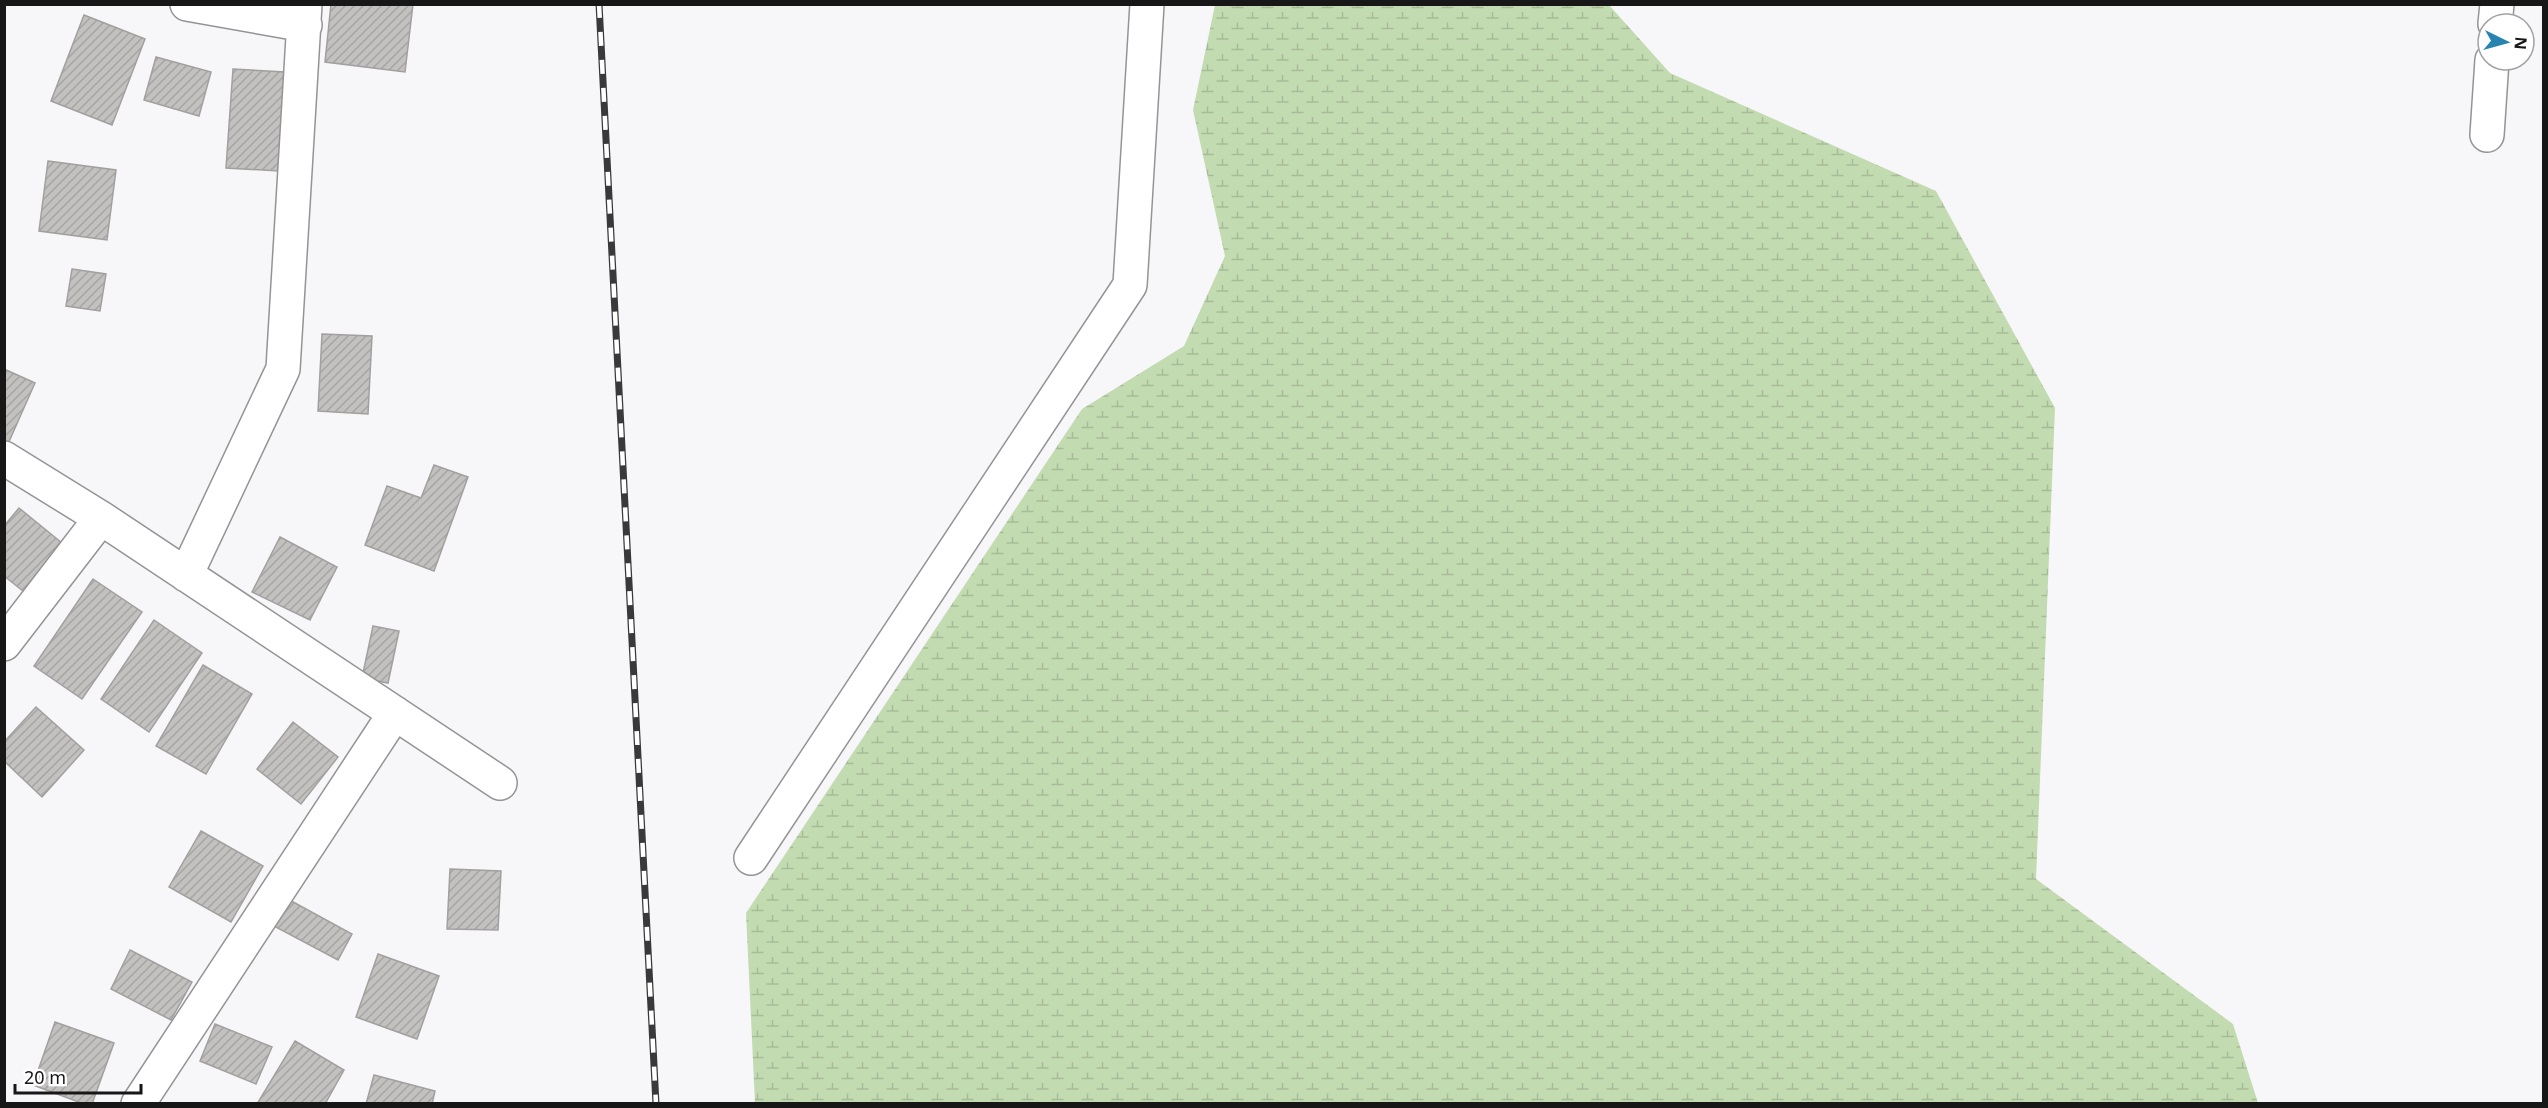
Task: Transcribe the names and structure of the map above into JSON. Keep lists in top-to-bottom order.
{
  "scale_bar": "20 m",
  "north": "right"
}
